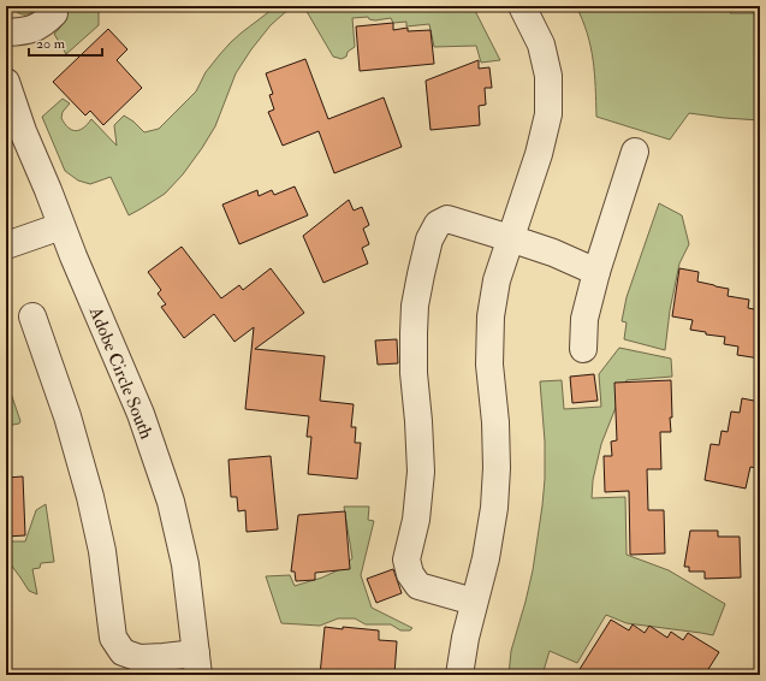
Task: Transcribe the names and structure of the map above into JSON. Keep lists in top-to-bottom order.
{
  "streets": {
    "street": ["Adobe Circle South"]
  },
  "scale_bar": "20 m"
}
